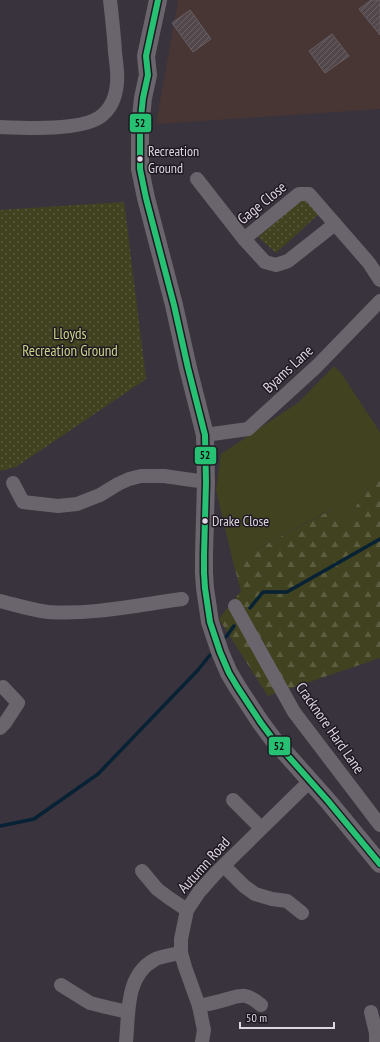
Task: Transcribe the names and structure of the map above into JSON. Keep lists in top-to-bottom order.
{
  "streets": {
    "street": [
      "Gage Close",
      "Byams Lane",
      "Cracknore Hard Lane",
      "Autumn Road"
    ]
  },
  "parks": ["Lloyds Recreation Ground"],
  "places": ["Recreation Ground", "Drake Close"],
  "lines": ["transit line 52"],
  "scale_bar": "50 m"
}
